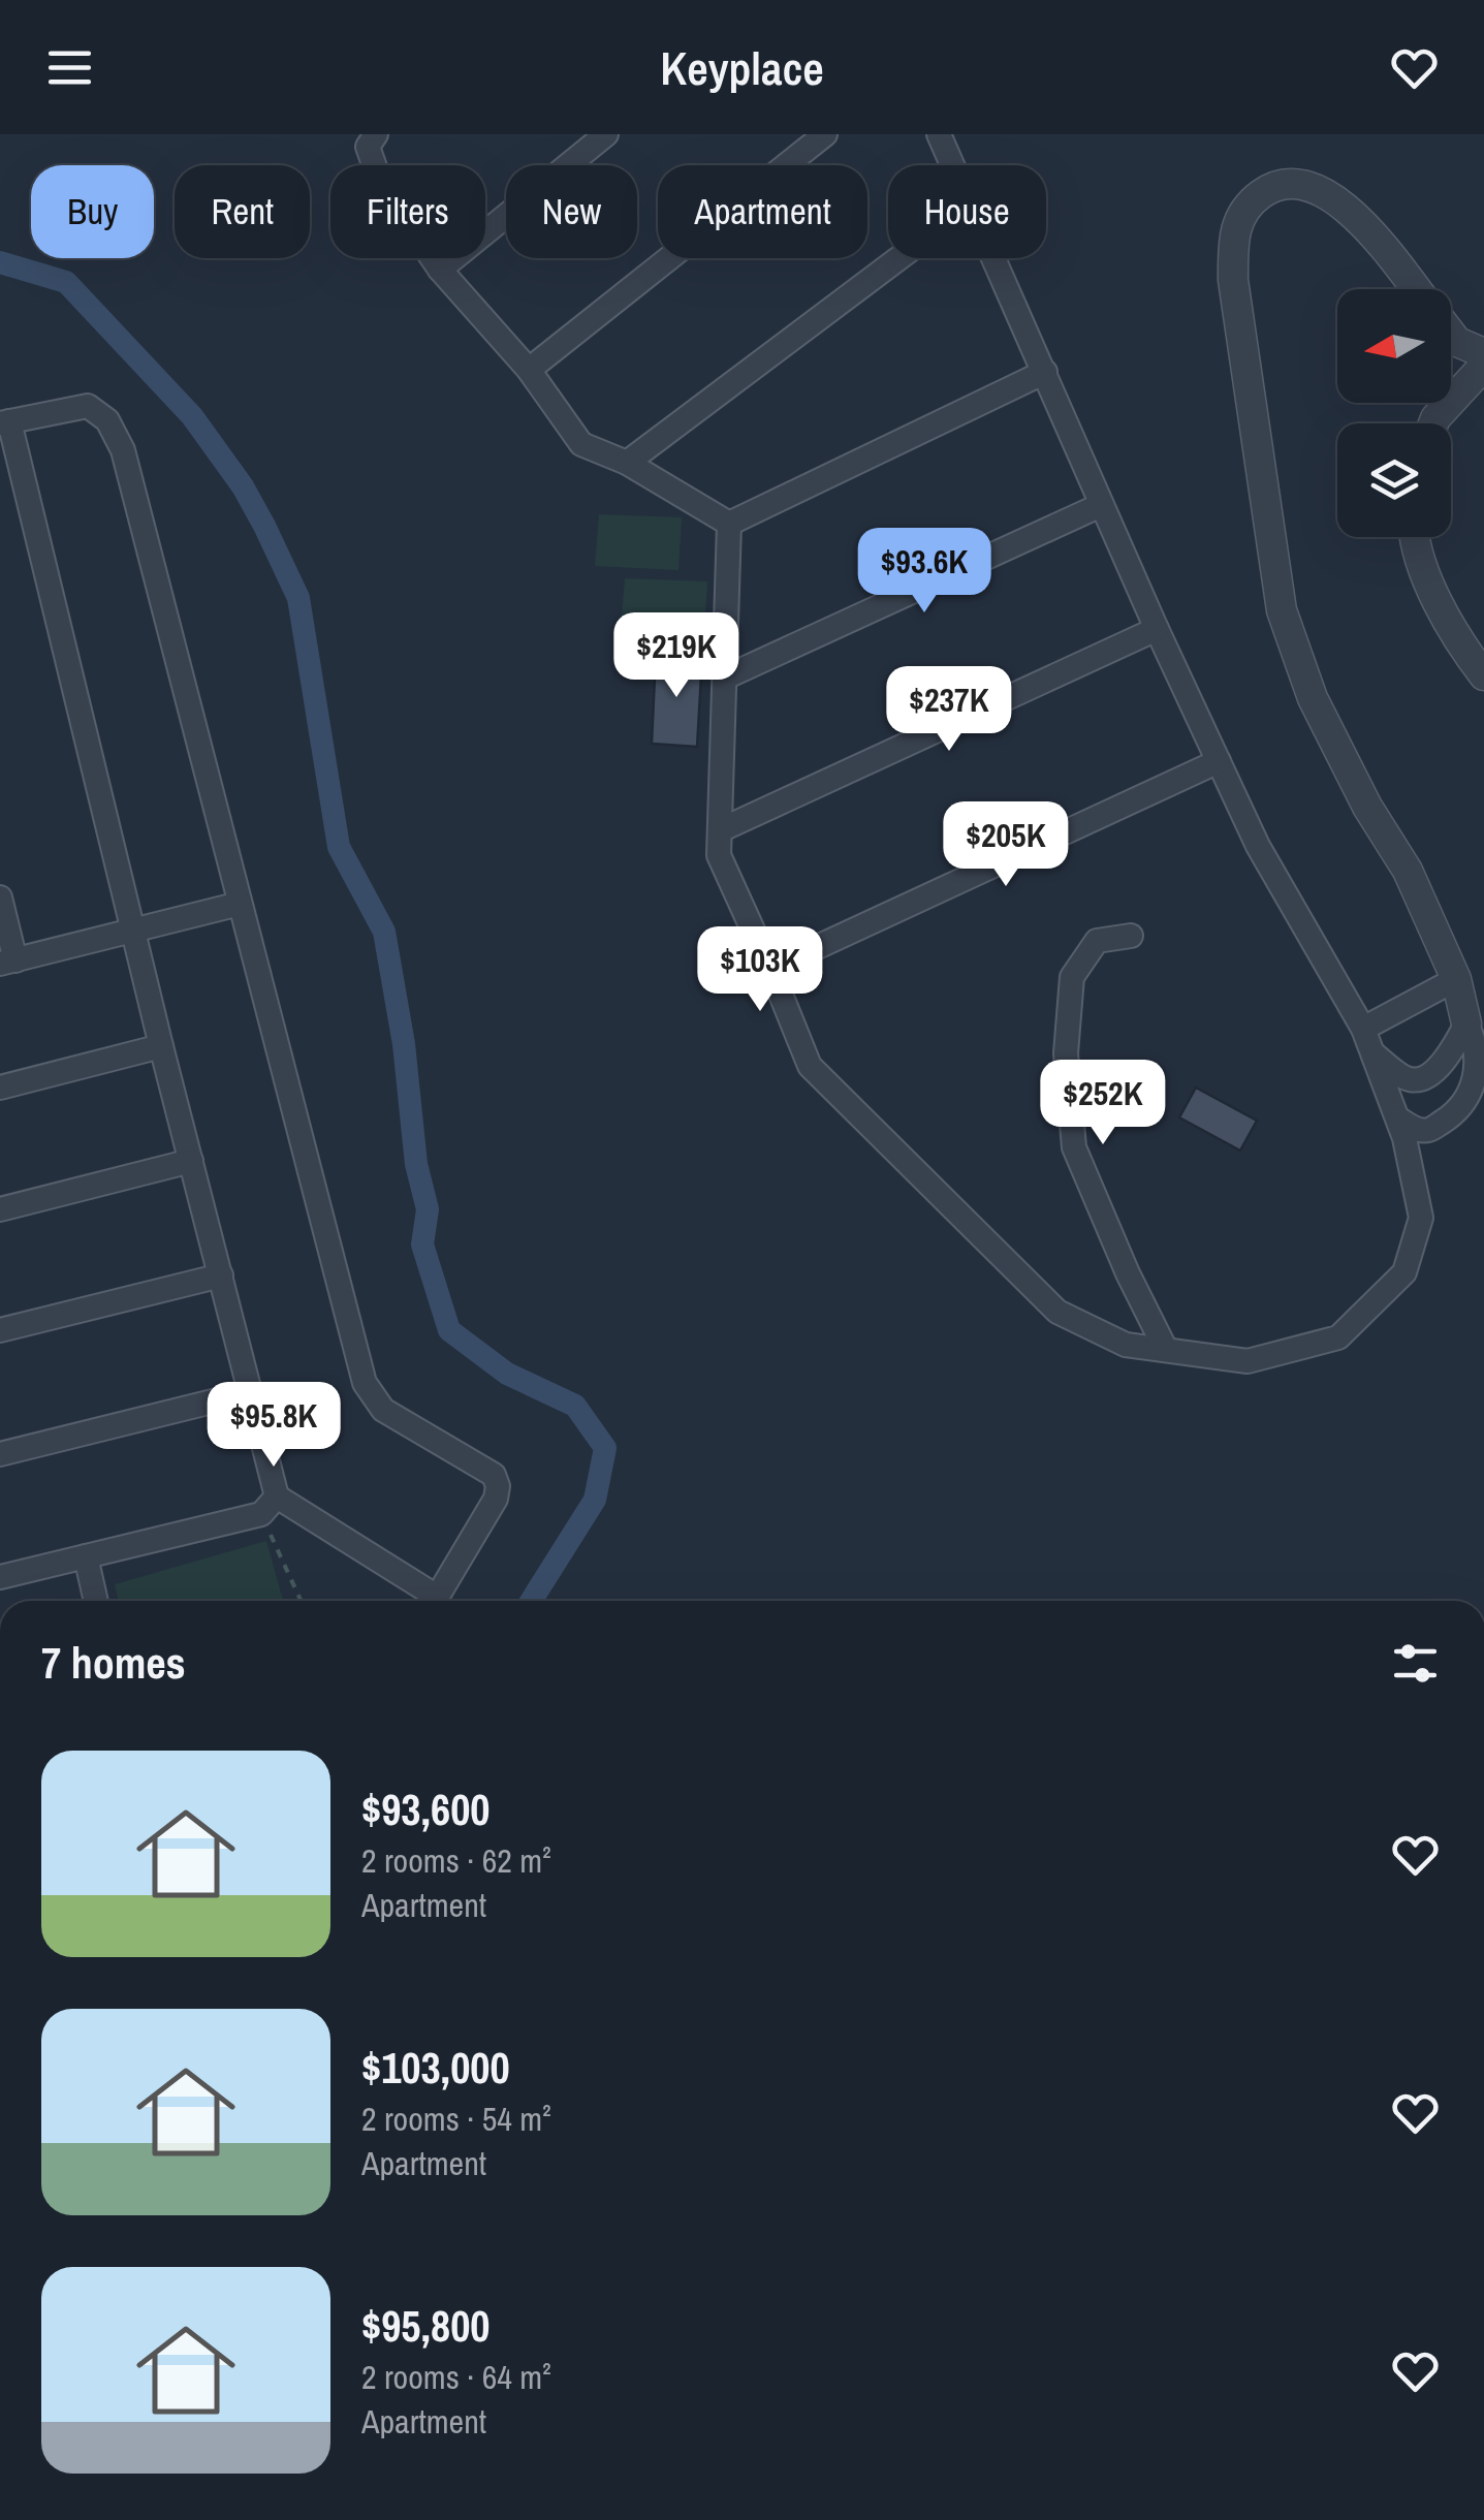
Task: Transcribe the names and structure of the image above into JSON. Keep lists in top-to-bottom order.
{
  "north": "left",
  "page": {
    "header": "Keyplace",
    "chip": [
      "Buy",
      "Rent",
      "Filters",
      "New",
      "Apartment",
      "House"
    ],
    "price": [
      "$93.6K",
      "$219K",
      "$237K",
      "$205K",
      "$103K",
      "$252K",
      "$95.8K"
    ],
    "heading": "7 homes",
    "list": [
      {
        "name": "$93,600",
        "note": "2 rooms · 62 m² · Apartment"
      },
      {
        "name": "$103,000",
        "note": "2 rooms · 54 m² · Apartment"
      },
      {
        "name": "$95,800",
        "note": "2 rooms · 64 m² · Apartment"
      }
    ]
  }
}
